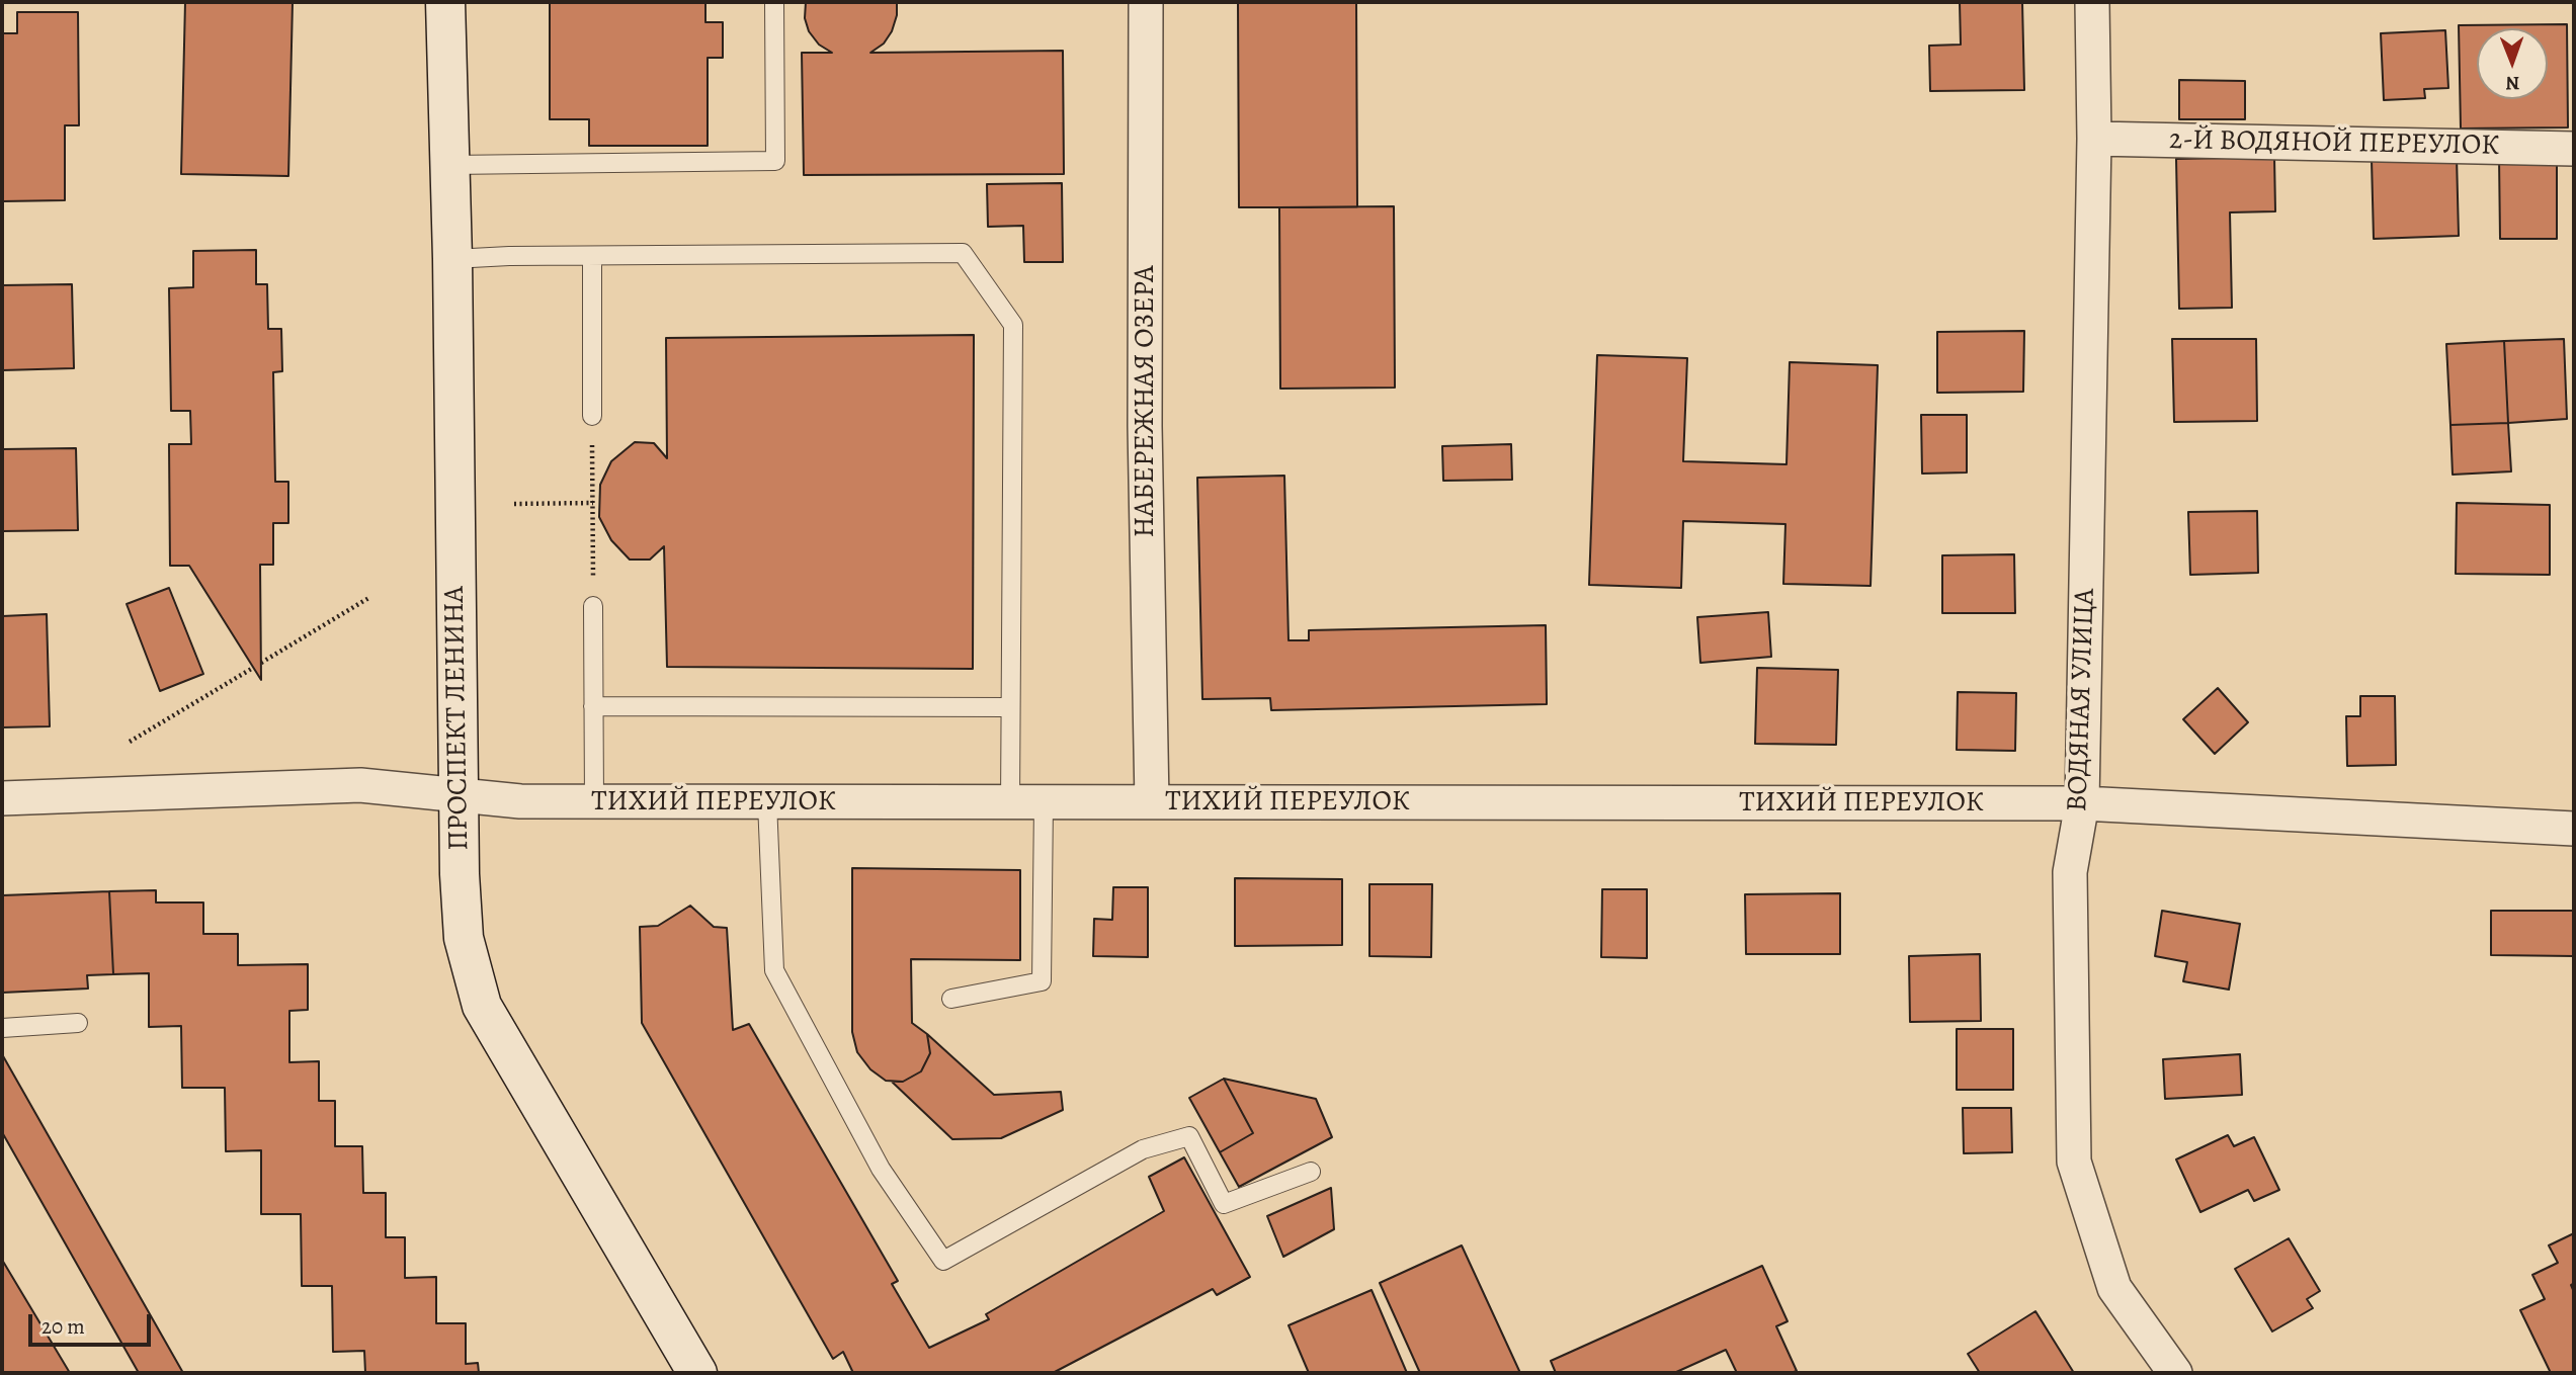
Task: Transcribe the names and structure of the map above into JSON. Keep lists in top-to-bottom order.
{
  "streets": {
    "main road": ["ПРОСПЕКТ ЛЕНИНА"],
    "street": [
      "2-Й ВОДЯНОЙ ПЕРЕУЛОК",
      "НАБЕРЕЖНАЯ ОЗЕРА",
      "ВОДЯНАЯ УЛИЦА",
      "ТИХИЙ ПЕРЕУЛОК"
    ]
  },
  "crossings": [
    ["2-Й ВОДЯНОЙ ПЕРЕУЛОК", "ВОДЯНАЯ УЛИЦА"],
    ["НАБЕРЕЖНАЯ ОЗЕРА", "ТИХИЙ ПЕРЕУЛОК"],
    ["ВОДЯНАЯ УЛИЦА", "ТИХИЙ ПЕРЕУЛОК"],
    ["ПРОСПЕКТ ЛЕНИНА", "ТИХИЙ ПЕРЕУЛОК"]
  ],
  "scale_bar": "20 m",
  "north": "bottom"
}
